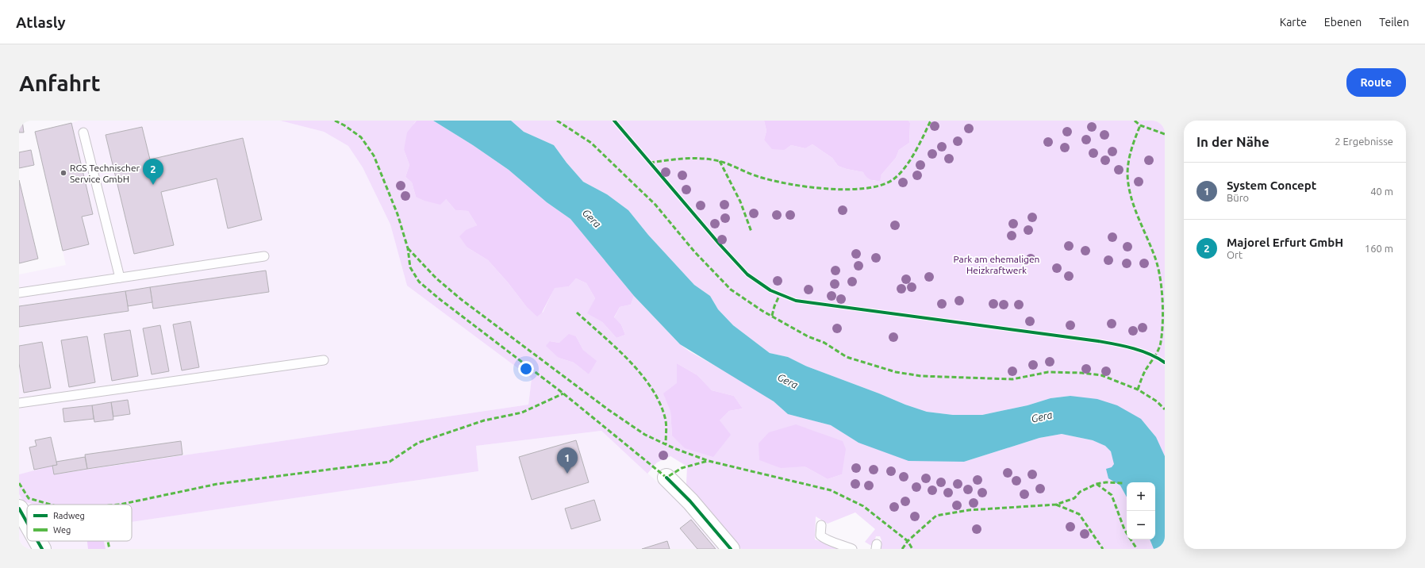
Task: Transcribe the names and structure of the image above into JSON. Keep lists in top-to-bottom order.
{
  "water": ["Gera"],
  "parks": ["Park am ehemaligen Heizkraftwerk"],
  "places": ["RGS Technischer Service GmbH"],
  "legend": ["Radweg", "Weg"],
  "page": {
    "header": "Atlasly",
    "nav": ["Karte", "Ebenen", "Teilen"],
    "buttons": "Route",
    "title": "Anfahrt",
    "heading": ["In der Nähe", "2 Ergebnisse"],
    "pins": ["2", "1"],
    "list": [
      {
        "mark": "1",
        "name": "System Concept",
        "note": "Büro",
        "value": "40 m"
      },
      {
        "mark": "2",
        "name": "Majorel Erfurt GmbH",
        "note": "Ort",
        "value": "160 m"
      }
    ],
    "map_buttons": ["+", "−"]
  }
}
